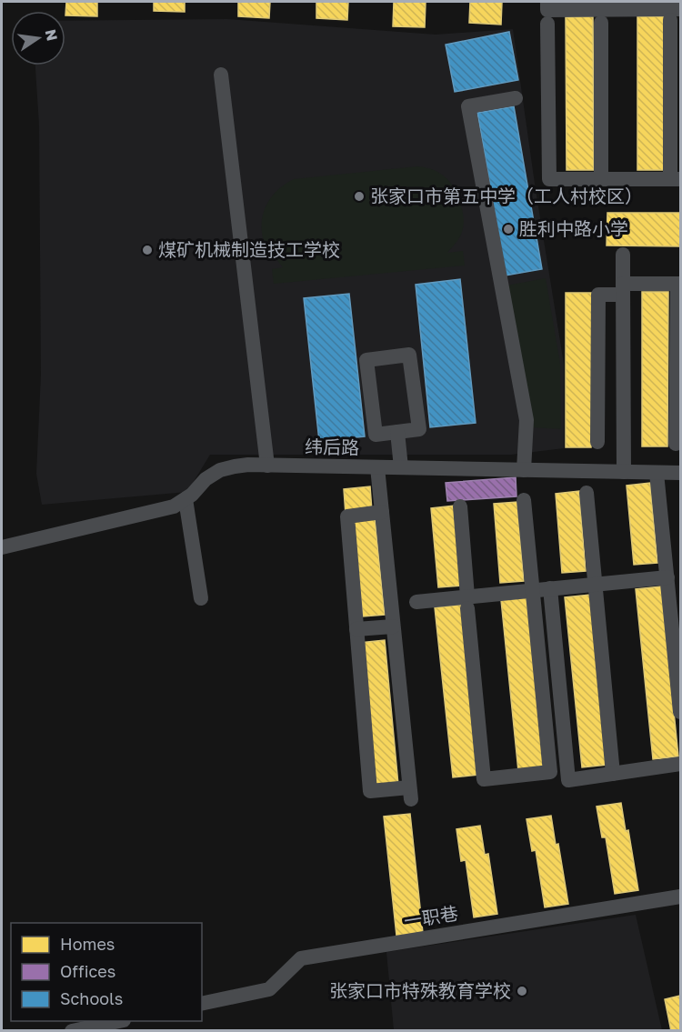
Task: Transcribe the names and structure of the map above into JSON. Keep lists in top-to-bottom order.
{
  "streets": {
    "street": ["纬后路", "一职巷"]
  },
  "places": [
    "张家口市第五中学（工人村校区）",
    "胜利中路小学",
    "煤矿机械制造技工学校",
    "张家口市特殊教育学校"
  ],
  "legend": ["Homes", "Offices", "Schools"],
  "north": "right"
}
